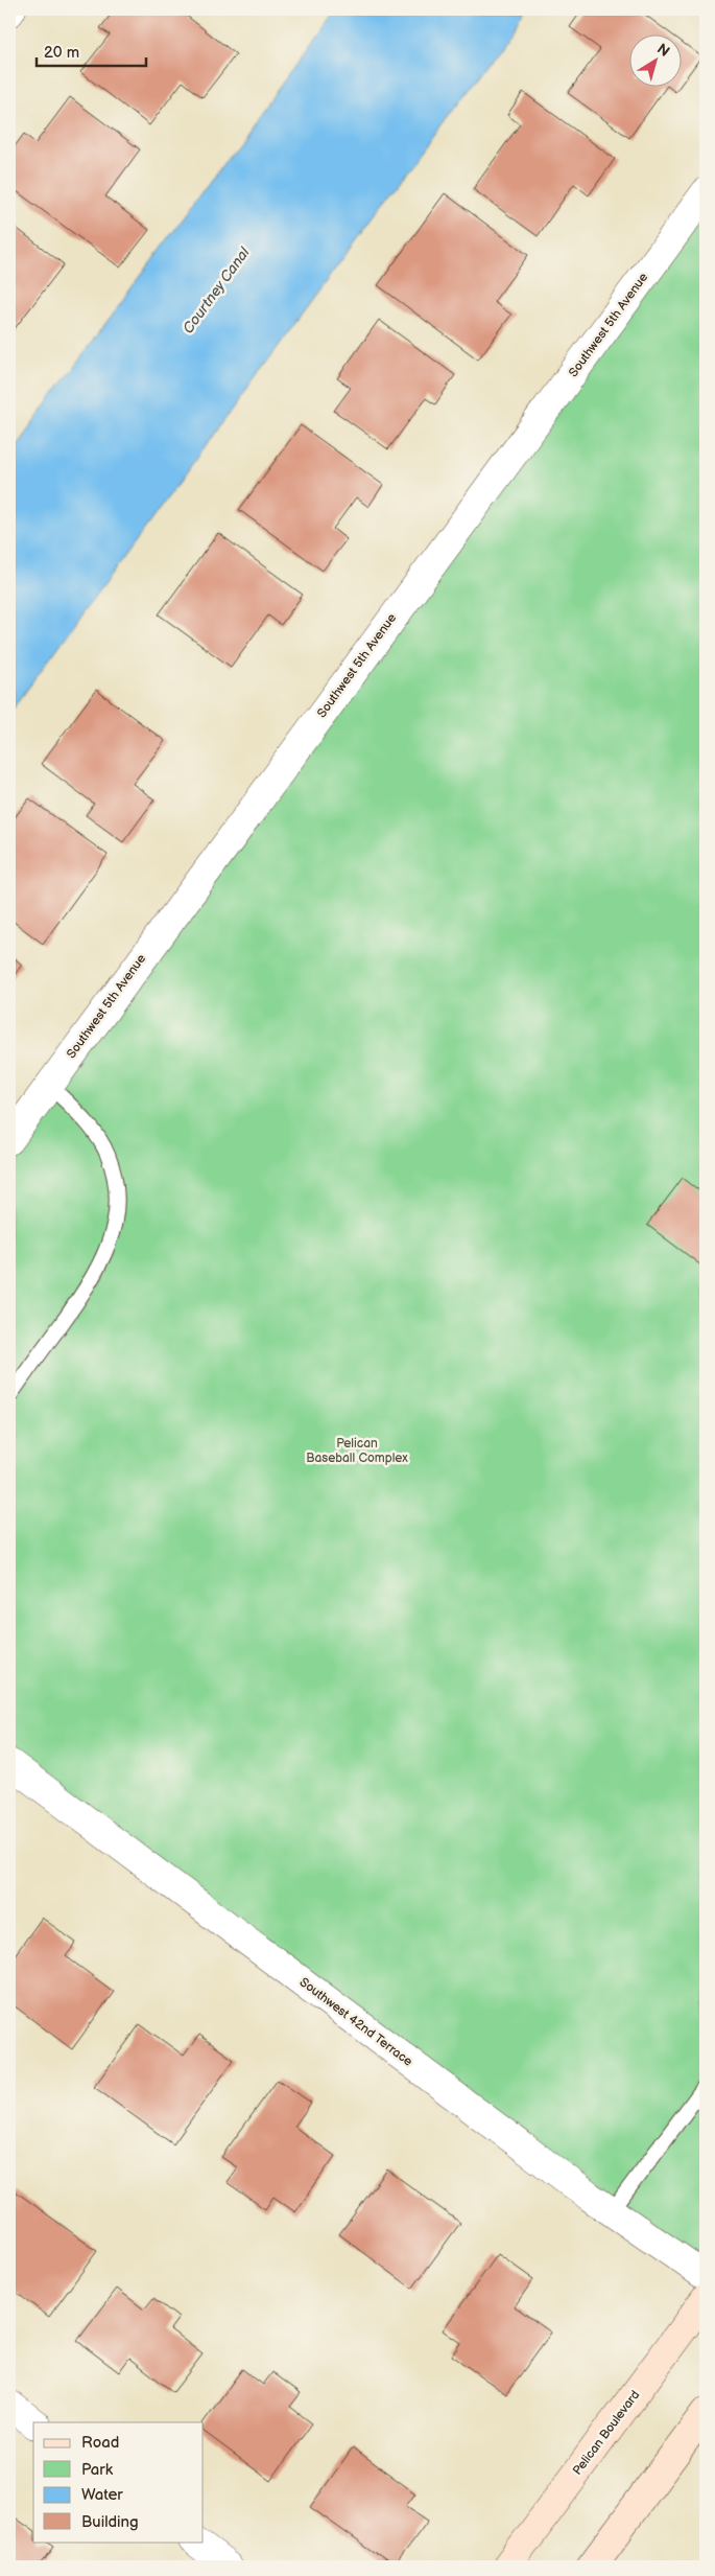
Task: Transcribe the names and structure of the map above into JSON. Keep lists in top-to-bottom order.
{
  "streets": {
    "street": ["Southwest 5th Avenue", "Southwest 42nd Terrace", "Pelican Boulevard"]
  },
  "water": ["Courtney Canal"],
  "parks": ["Pelican Baseball Complex"],
  "legend": [
    "Road",
    "Park",
    "Water",
    "Building"
  ],
  "scale_bar": "20 m",
  "north": "top right"
}
